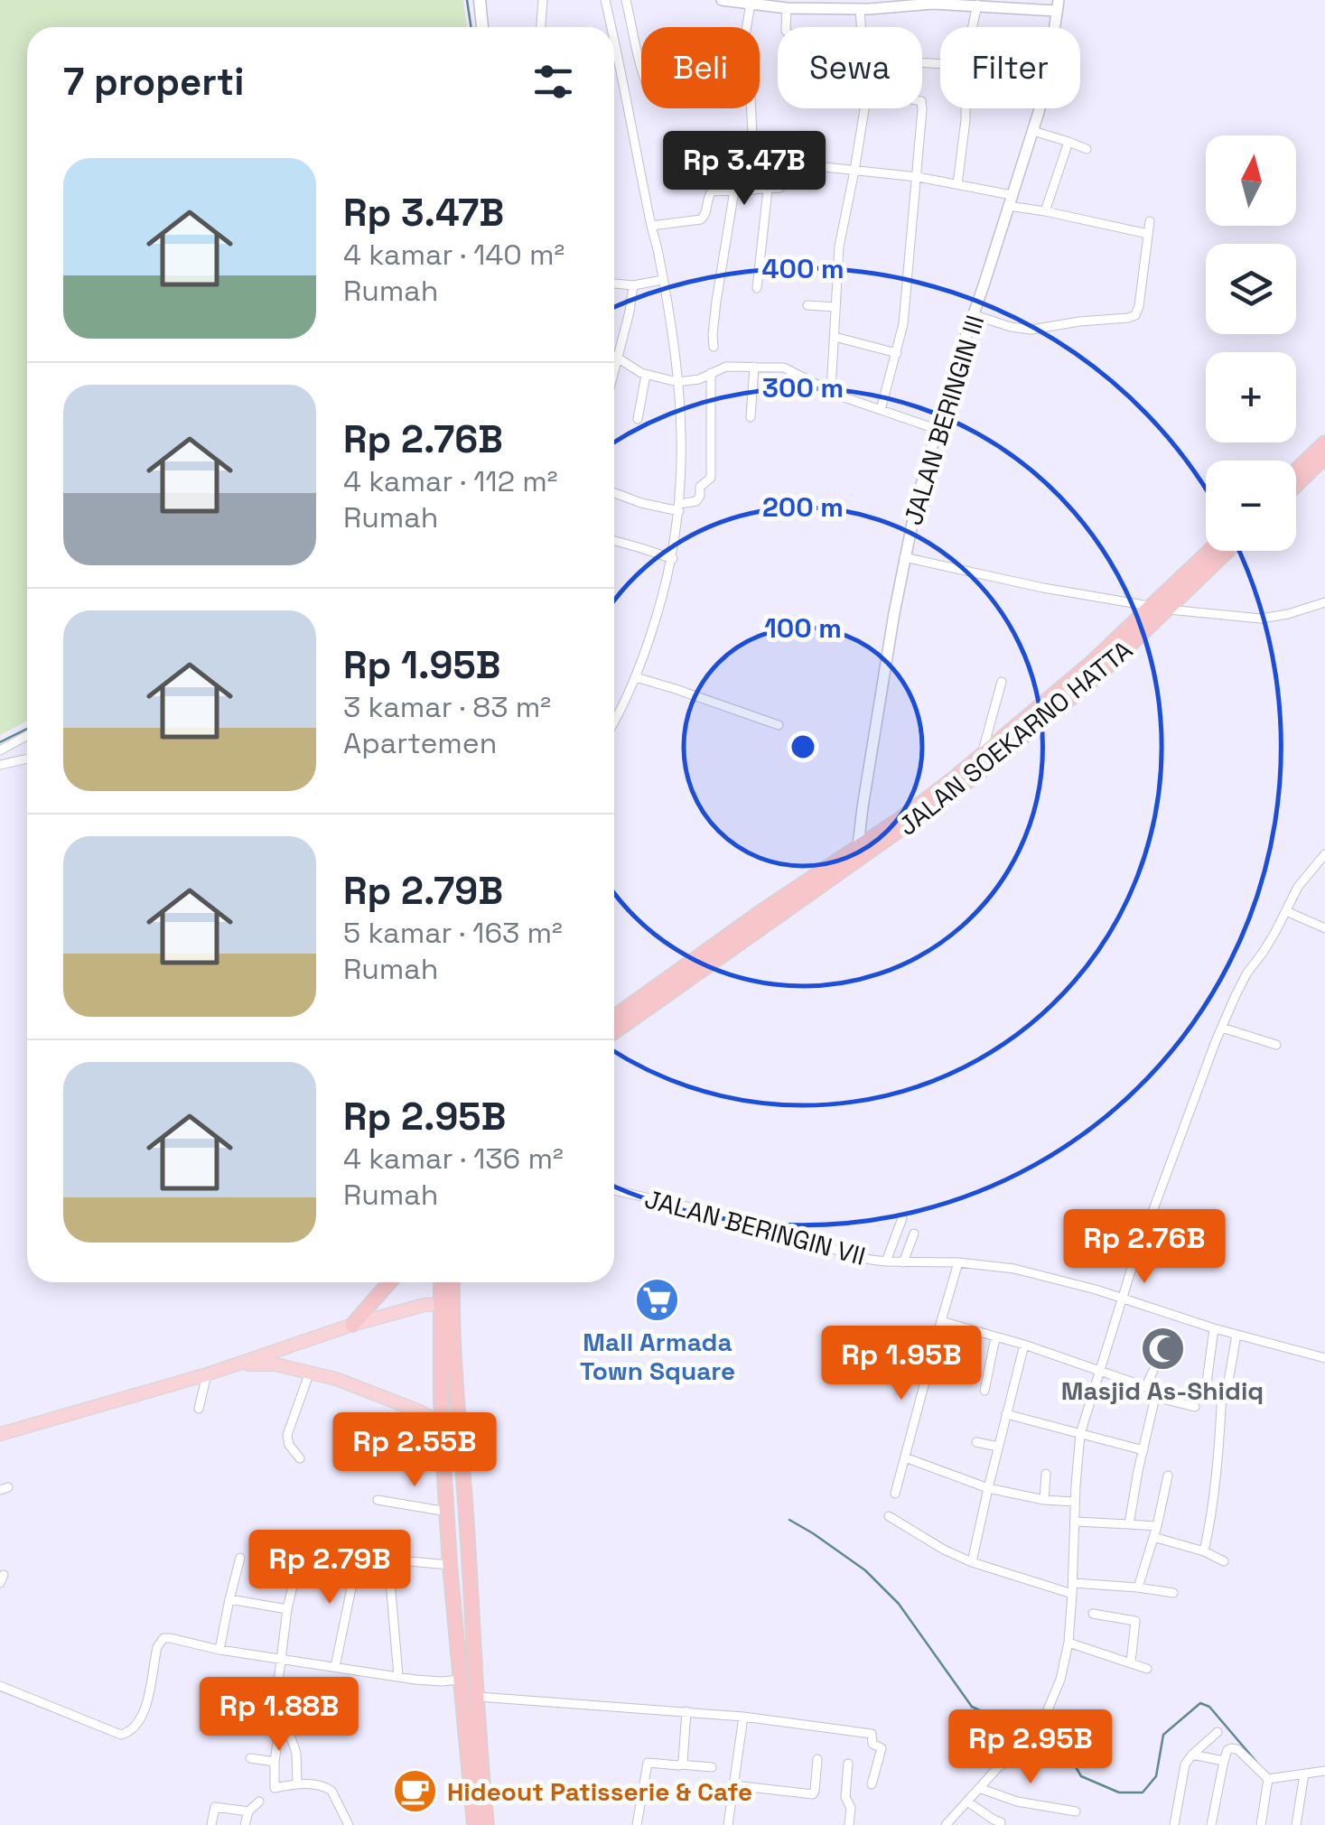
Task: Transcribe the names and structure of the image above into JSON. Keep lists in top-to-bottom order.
{
  "streets": {
    "highway": ["JALAN SOEKARNO HATTA"],
    "street": ["JALAN BERINGIN III", "JALAN BERINGIN VII"]
  },
  "crossings": [
    ["JALAN BERINGIN III", "JALAN SOEKARNO HATTA"]
  ],
  "places": {
    "supermarket": ["Mall Armada Town Square"],
    "mosque": ["Masjid As-Shidiq"],
    "cafe": ["Hideout Patisserie & Cafe"]
  },
  "north": "top",
  "page": {
    "chip": ["Beli", "Sewa", "Filter"],
    "heading": "7 properti",
    "price": [
      "Rp 3.47B",
      "Rp 2.76B",
      "Rp 1.95B",
      "Rp 2.55B",
      "Rp 2.79B",
      "Rp 1.88B",
      "Rp 2.95B"
    ],
    "map_buttons": ["+", "−"],
    "list": [
      {
        "name": "Rp 3.47B",
        "note": "4 kamar · 140 m² · Rumah"
      },
      {
        "name": "Rp 2.76B",
        "note": "4 kamar · 112 m² · Rumah"
      },
      {
        "name": "Rp 1.95B",
        "note": "3 kamar · 83 m² · Apartemen"
      },
      {
        "name": "Rp 2.79B",
        "note": "5 kamar · 163 m² · Rumah"
      },
      {
        "name": "Rp 2.95B",
        "note": "4 kamar · 136 m² · Rumah"
      }
    ]
  },
  "rings": [
    "400 m",
    "300 m",
    "200 m",
    "100 m"
  ]
}
